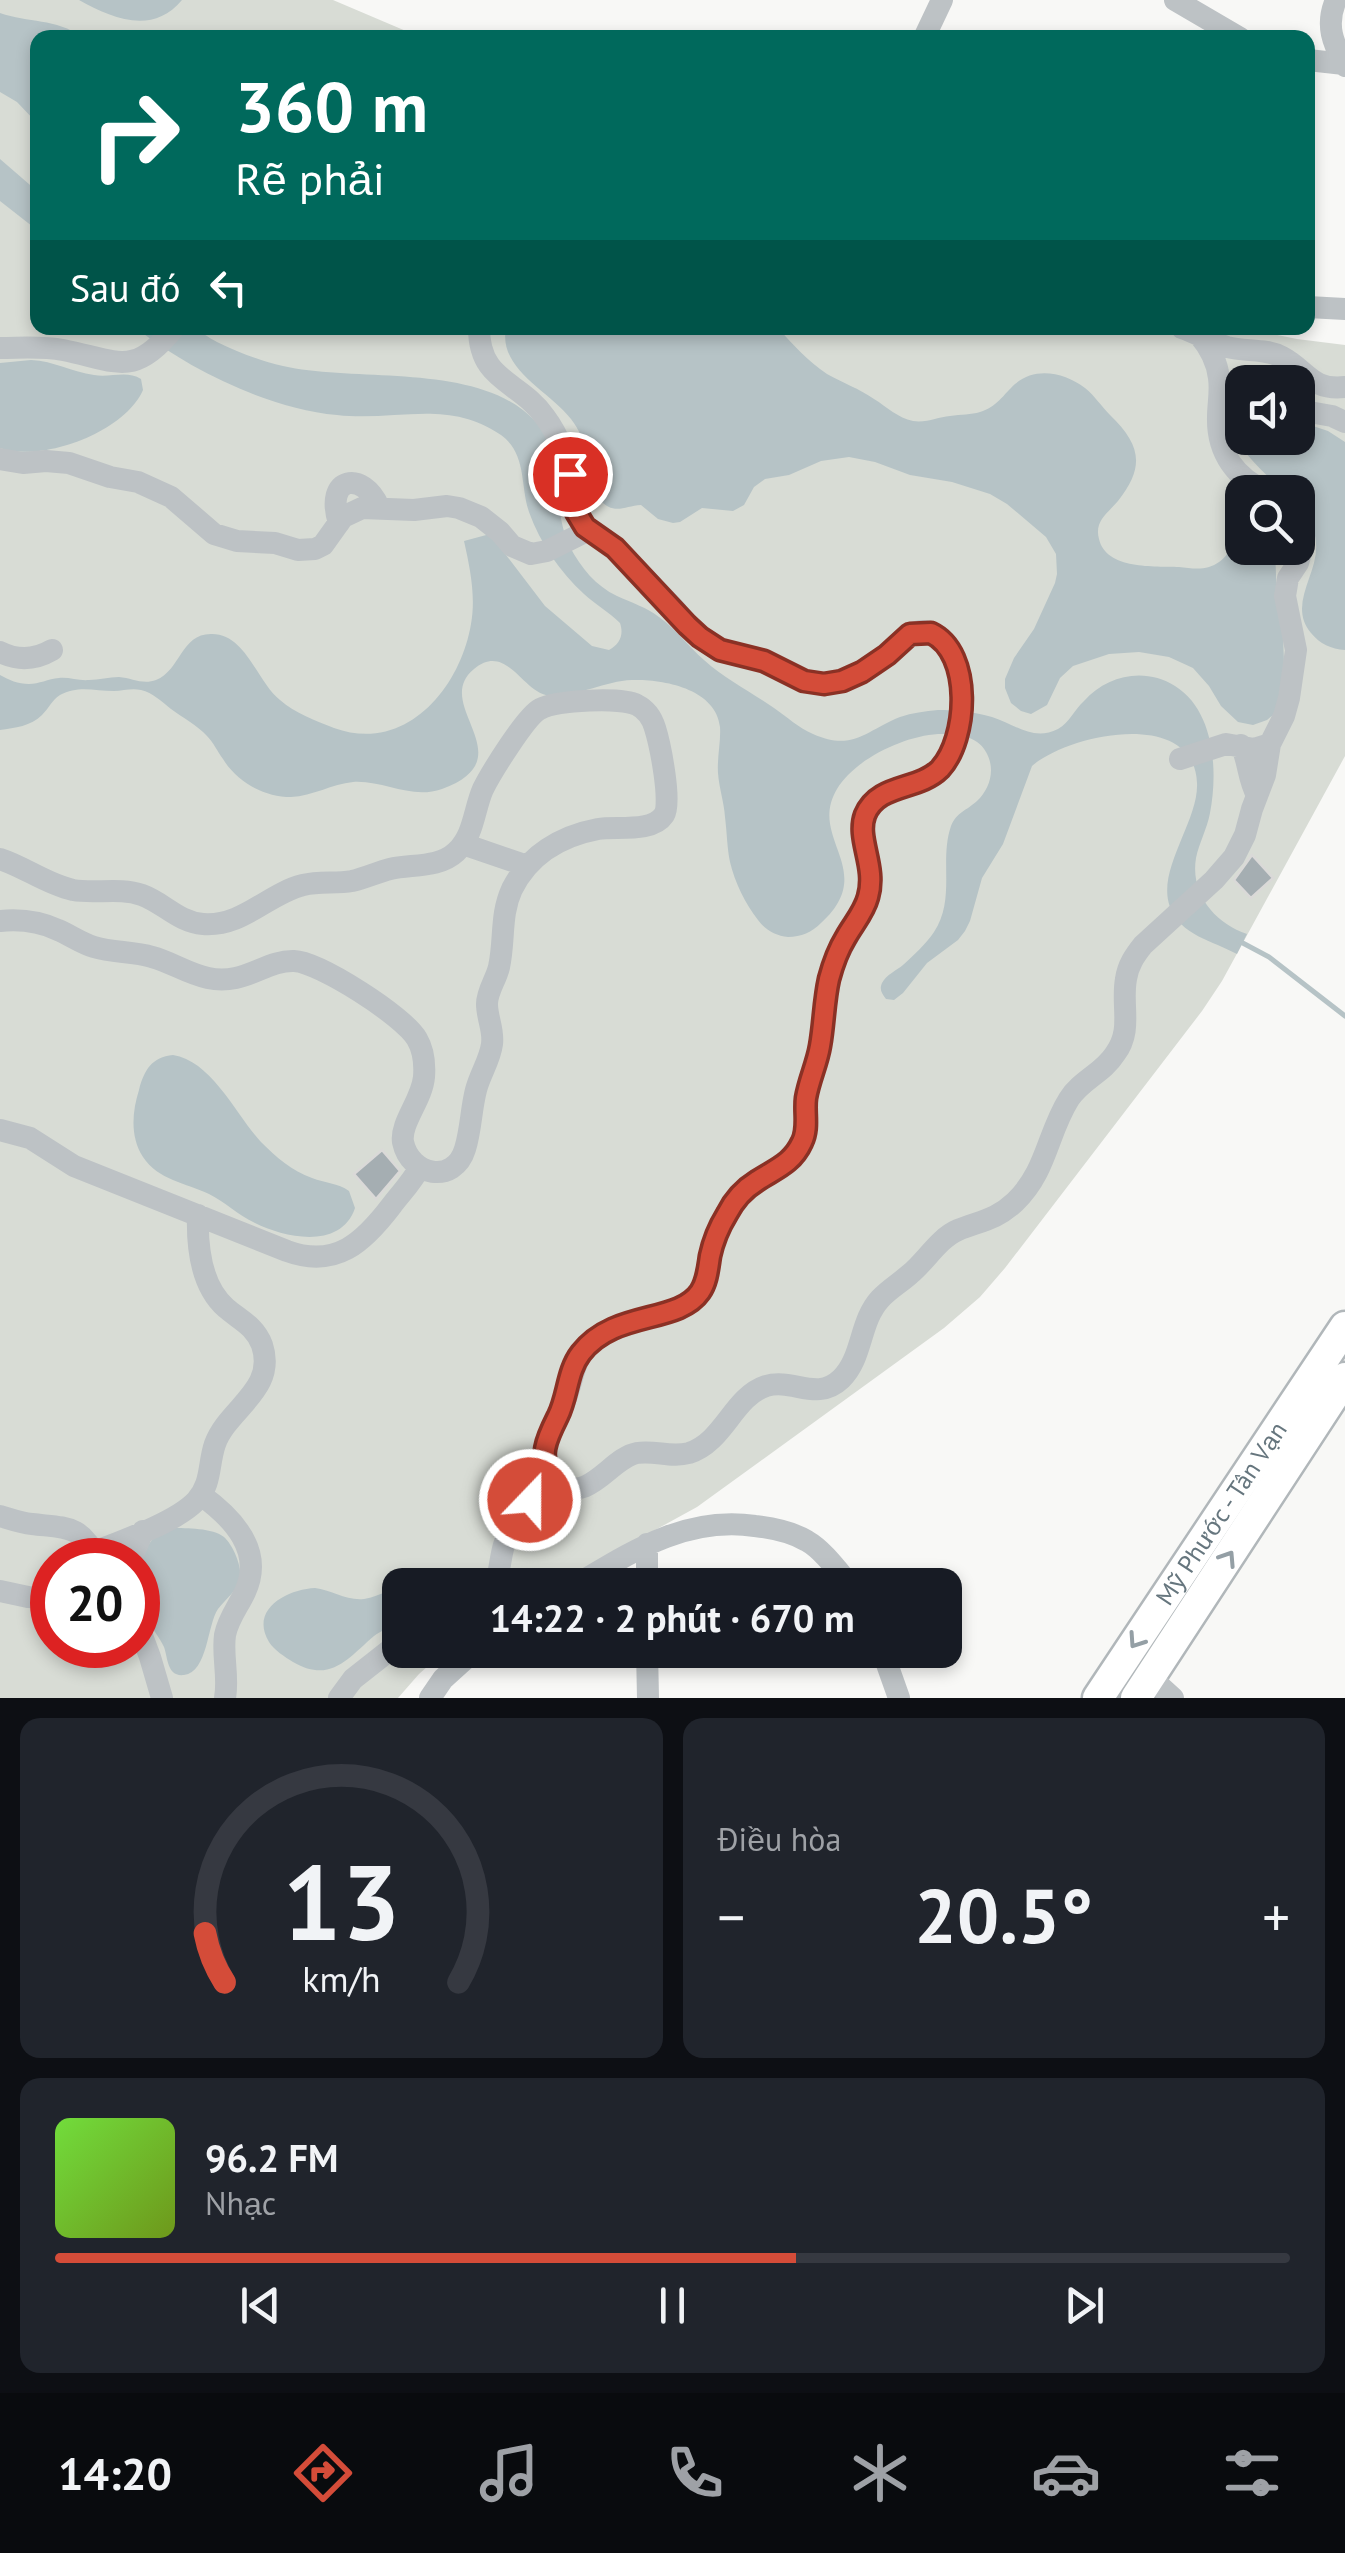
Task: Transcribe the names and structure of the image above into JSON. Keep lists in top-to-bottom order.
{
  "streets": {
    "main road": ["Mỹ Phước - Tân Vạn"]
  },
  "page": {
    "turn": ["360 m", "Rẽ phải"],
    "then": "Sau đó",
    "limit": "20",
    "trip": "14:22 · 2 phút · 670 m",
    "tile": "Điều hòa",
    "heat": ["−", "20.5°", "+"],
    "song": ["96.2 FM", "Nhạc"],
    "tabs": "14:20",
    "gauge": ["13", "km/h"]
  }
}
